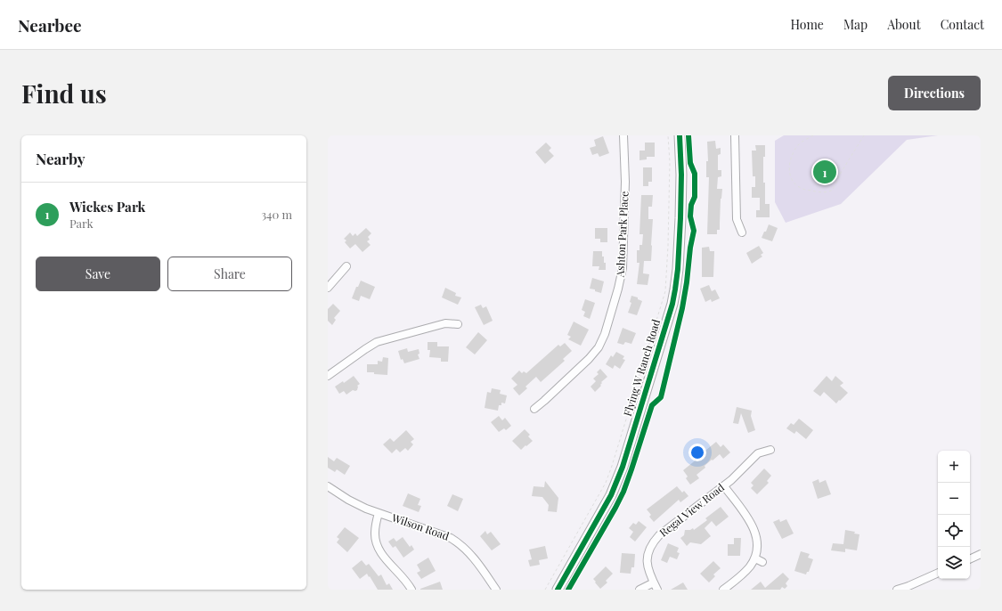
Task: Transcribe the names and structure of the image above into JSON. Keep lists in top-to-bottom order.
{
  "streets": {
    "street": [
      "Ashton Park Place",
      "Flying W Ranch Road",
      "Regal View Road",
      "Wilson Road"
    ]
  },
  "page": {
    "header": "Nearbee",
    "nav": [
      "Home",
      "Map",
      "About",
      "Contact"
    ],
    "buttons": [
      "Directions",
      ["Save", "Share"]
    ],
    "title": "Find us",
    "heading": "Nearby",
    "pins": "1",
    "list": [
      {
        "mark": "1",
        "name": "Wickes Park",
        "note": "Park",
        "value": "340 m"
      }
    ],
    "map_buttons": ["+", "−"]
  }
}
